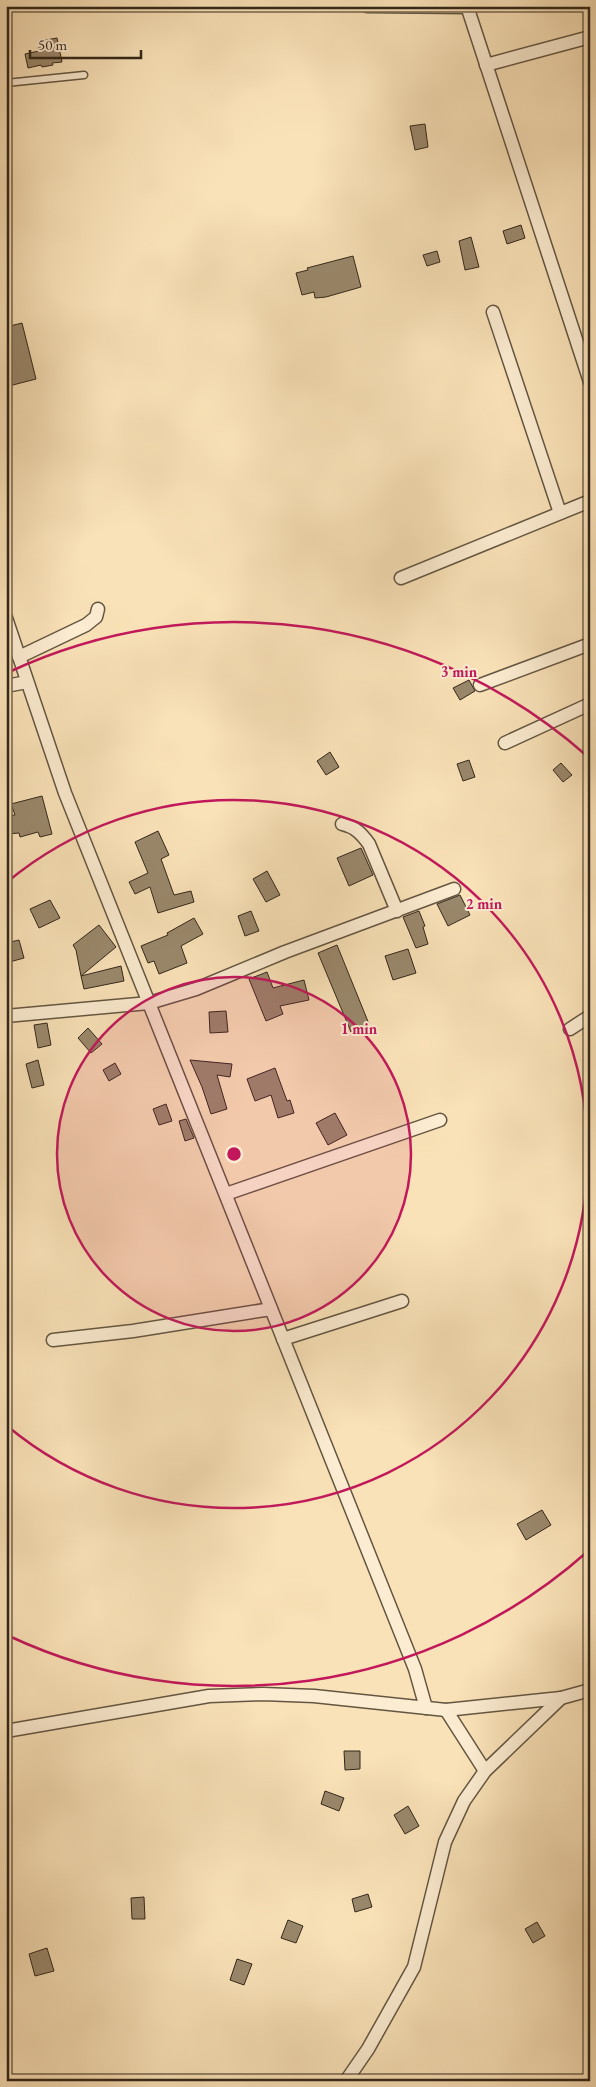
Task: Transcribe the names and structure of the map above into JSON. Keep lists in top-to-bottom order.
{
  "scale_bar": "50 m",
  "rings": ["3 min", "2 min", "1 min"]
}
